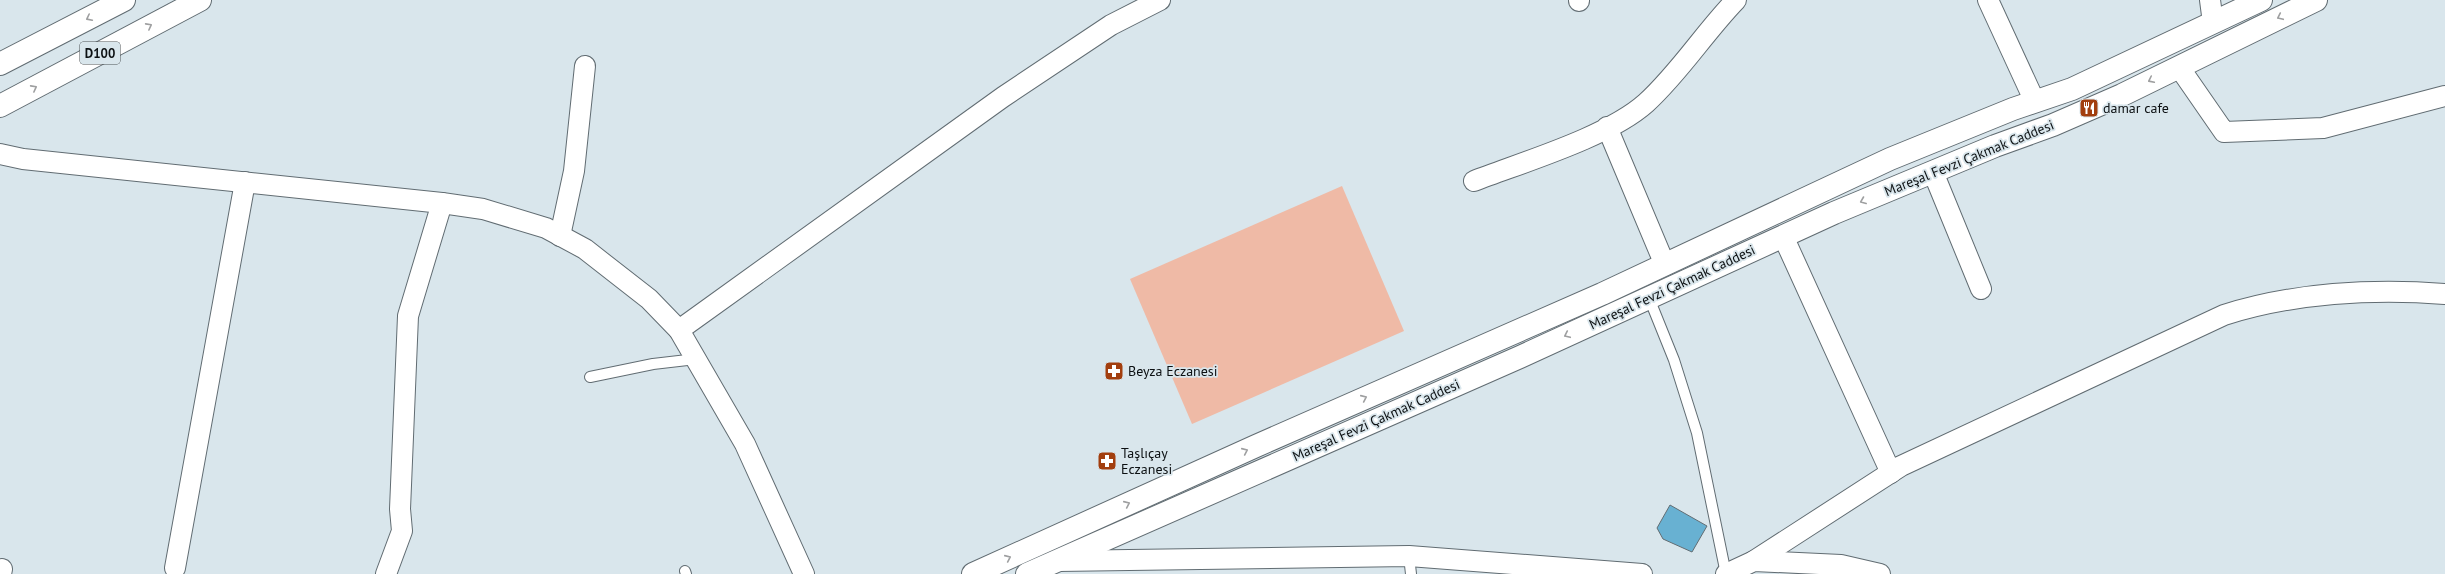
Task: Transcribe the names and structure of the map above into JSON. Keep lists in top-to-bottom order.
{
  "streets": {
    "main road": ["D100", "Mareşal Fevzi Çakmak Caddesi"]
  },
  "places": {
    "restaurant": ["damar cafe"],
    "pharmacy": ["Beyza Eczanesi", "Taşlıçay Eczanesi"]
  }
}
